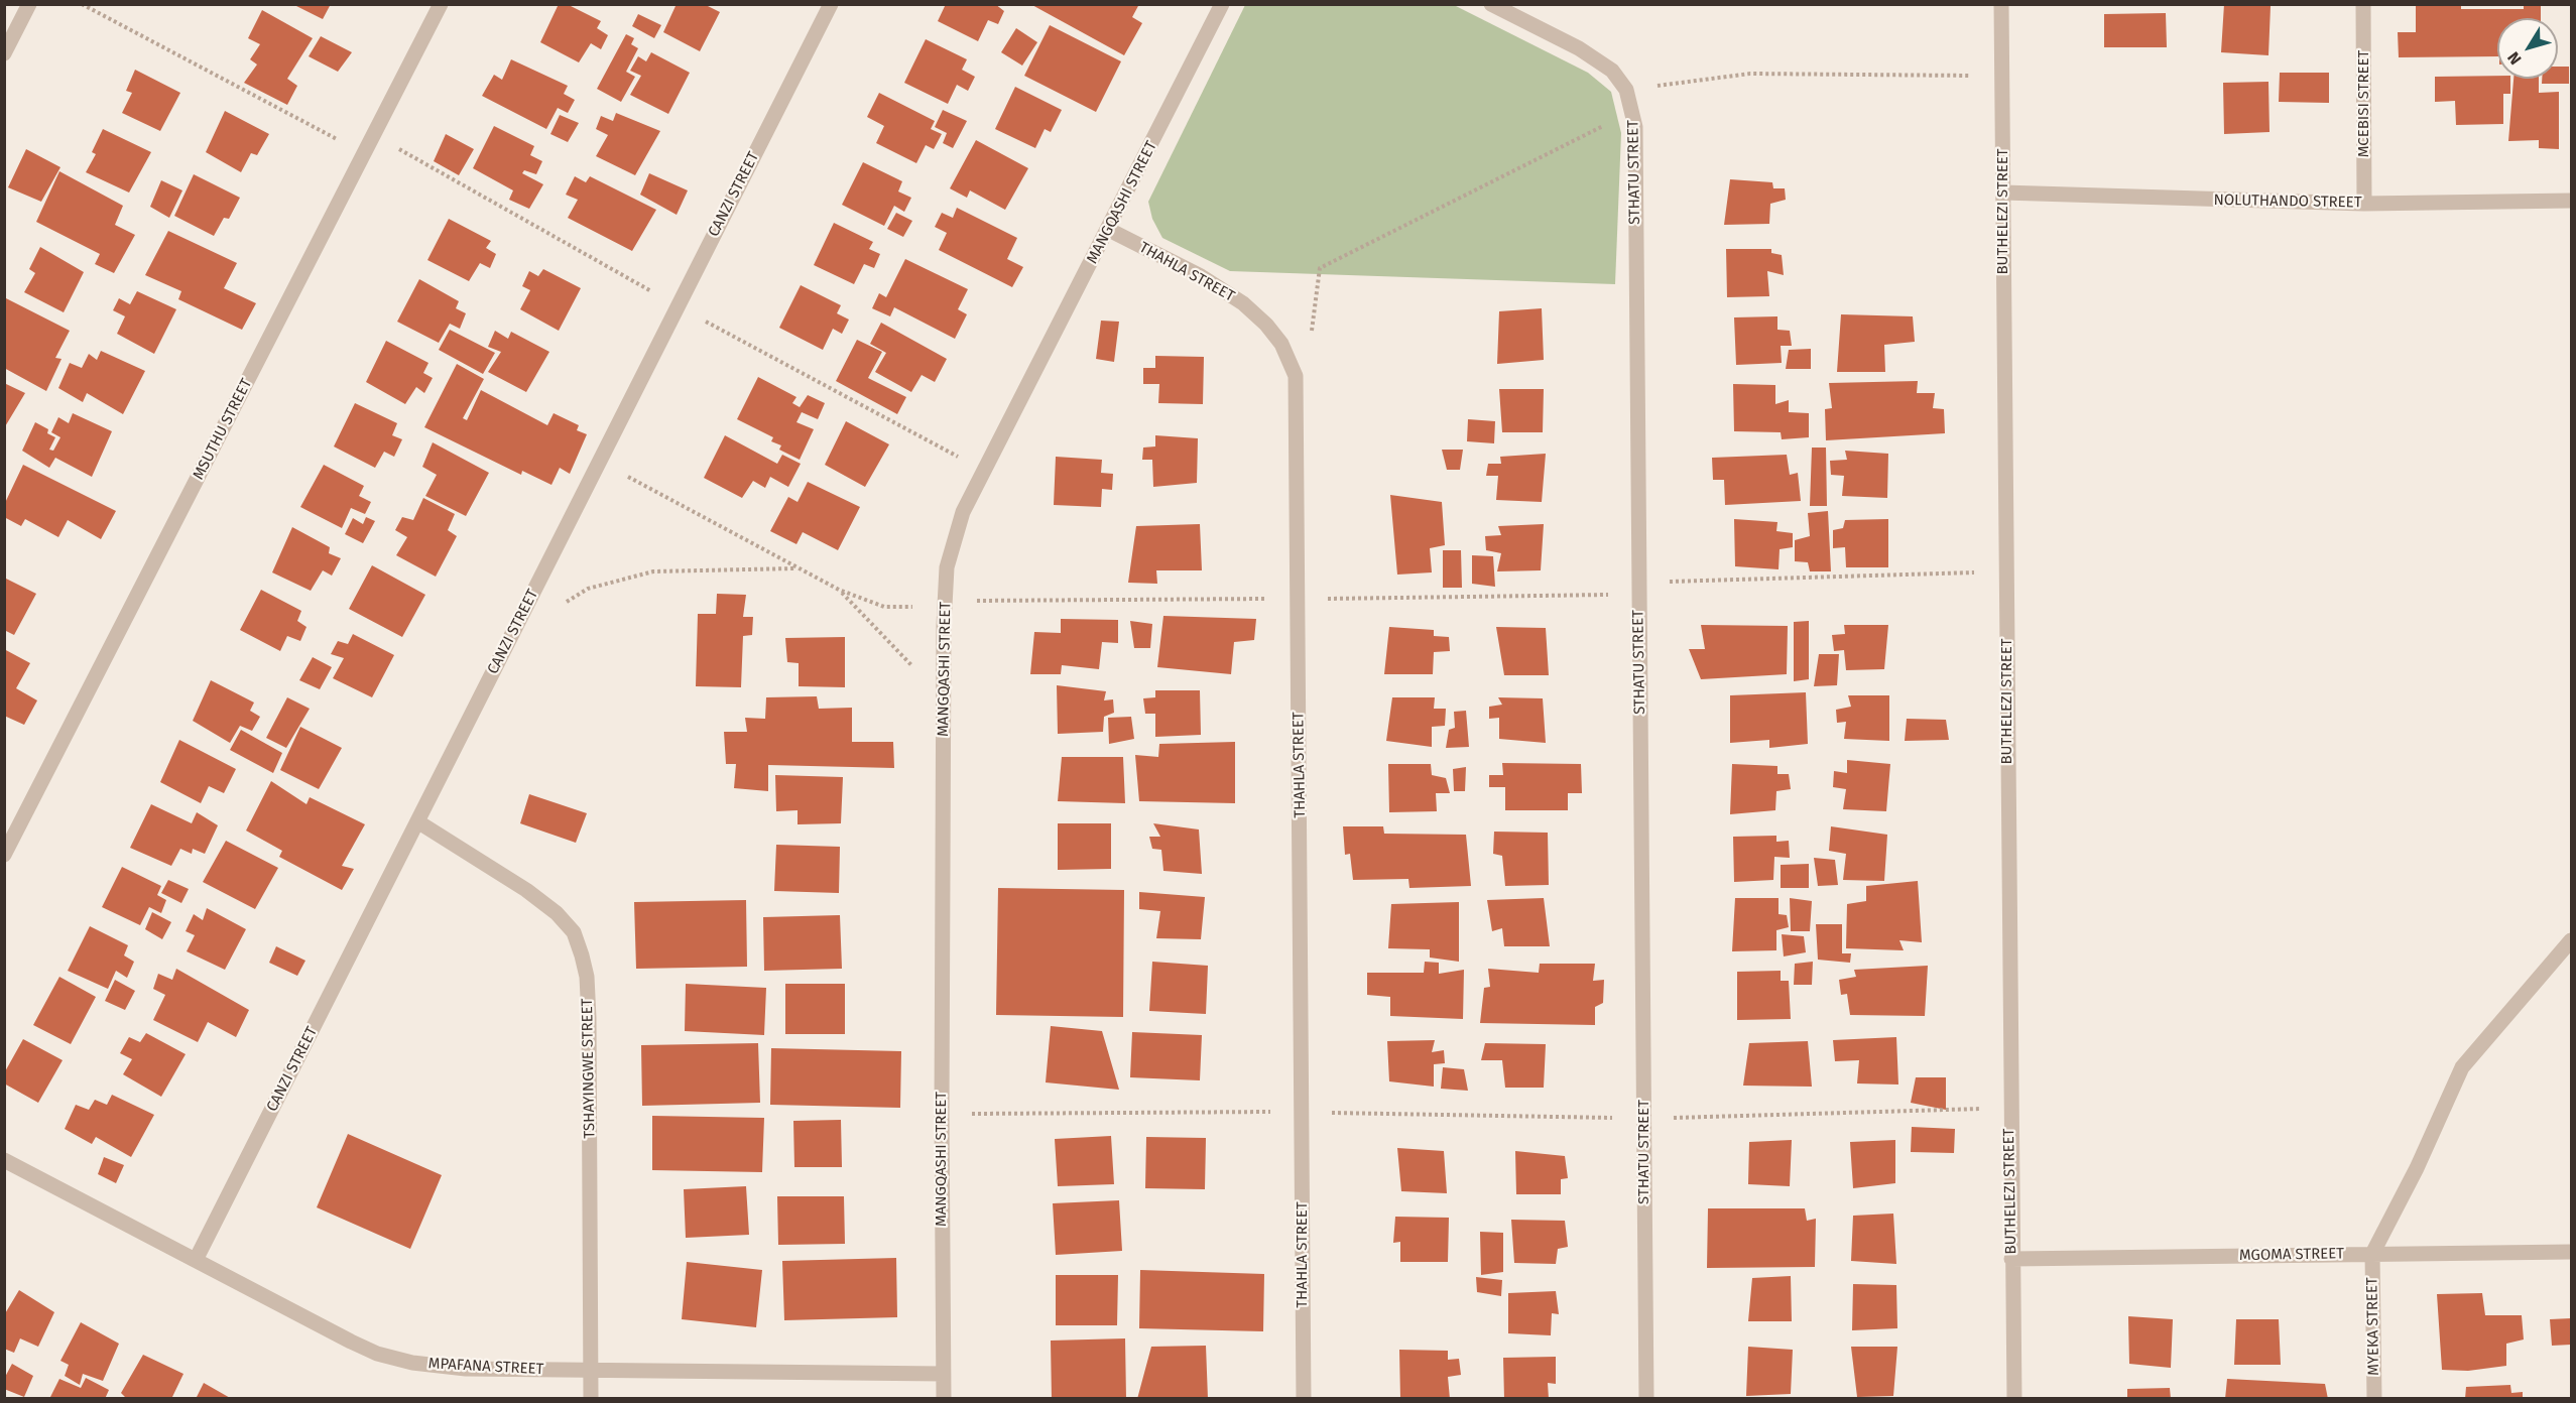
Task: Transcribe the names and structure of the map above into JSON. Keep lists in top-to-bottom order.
{
  "streets": {
    "street": [
      "MCEBISI STREET",
      "STHATU STREET",
      "CANZI STREET",
      "NOLUTHANDO STREET",
      "MANGQASHI STREET",
      "BUTHELEZI STREET",
      "THAHLA STREET",
      "MSUTHU STREET",
      "TSHAYINGWE STREET",
      "MGOMA STREET",
      "MYEKA STREET",
      "MPAFANA STREET"
    ]
  },
  "crossings": [
    ["MCEBISI STREET", "NOLUTHANDO STREET"],
    ["CANZI STREET", "TSHAYINGWE STREET"],
    ["CANZI STREET", "MPAFANA STREET"],
    ["NOLUTHANDO STREET", "BUTHELEZI STREET"],
    ["MANGQASHI STREET", "THAHLA STREET"],
    ["MANGQASHI STREET", "MPAFANA STREET"],
    ["BUTHELEZI STREET", "MGOMA STREET"],
    ["TSHAYINGWE STREET", "MPAFANA STREET"],
    ["MGOMA STREET", "MYEKA STREET"]
  ],
  "north": "bottom left"
}
